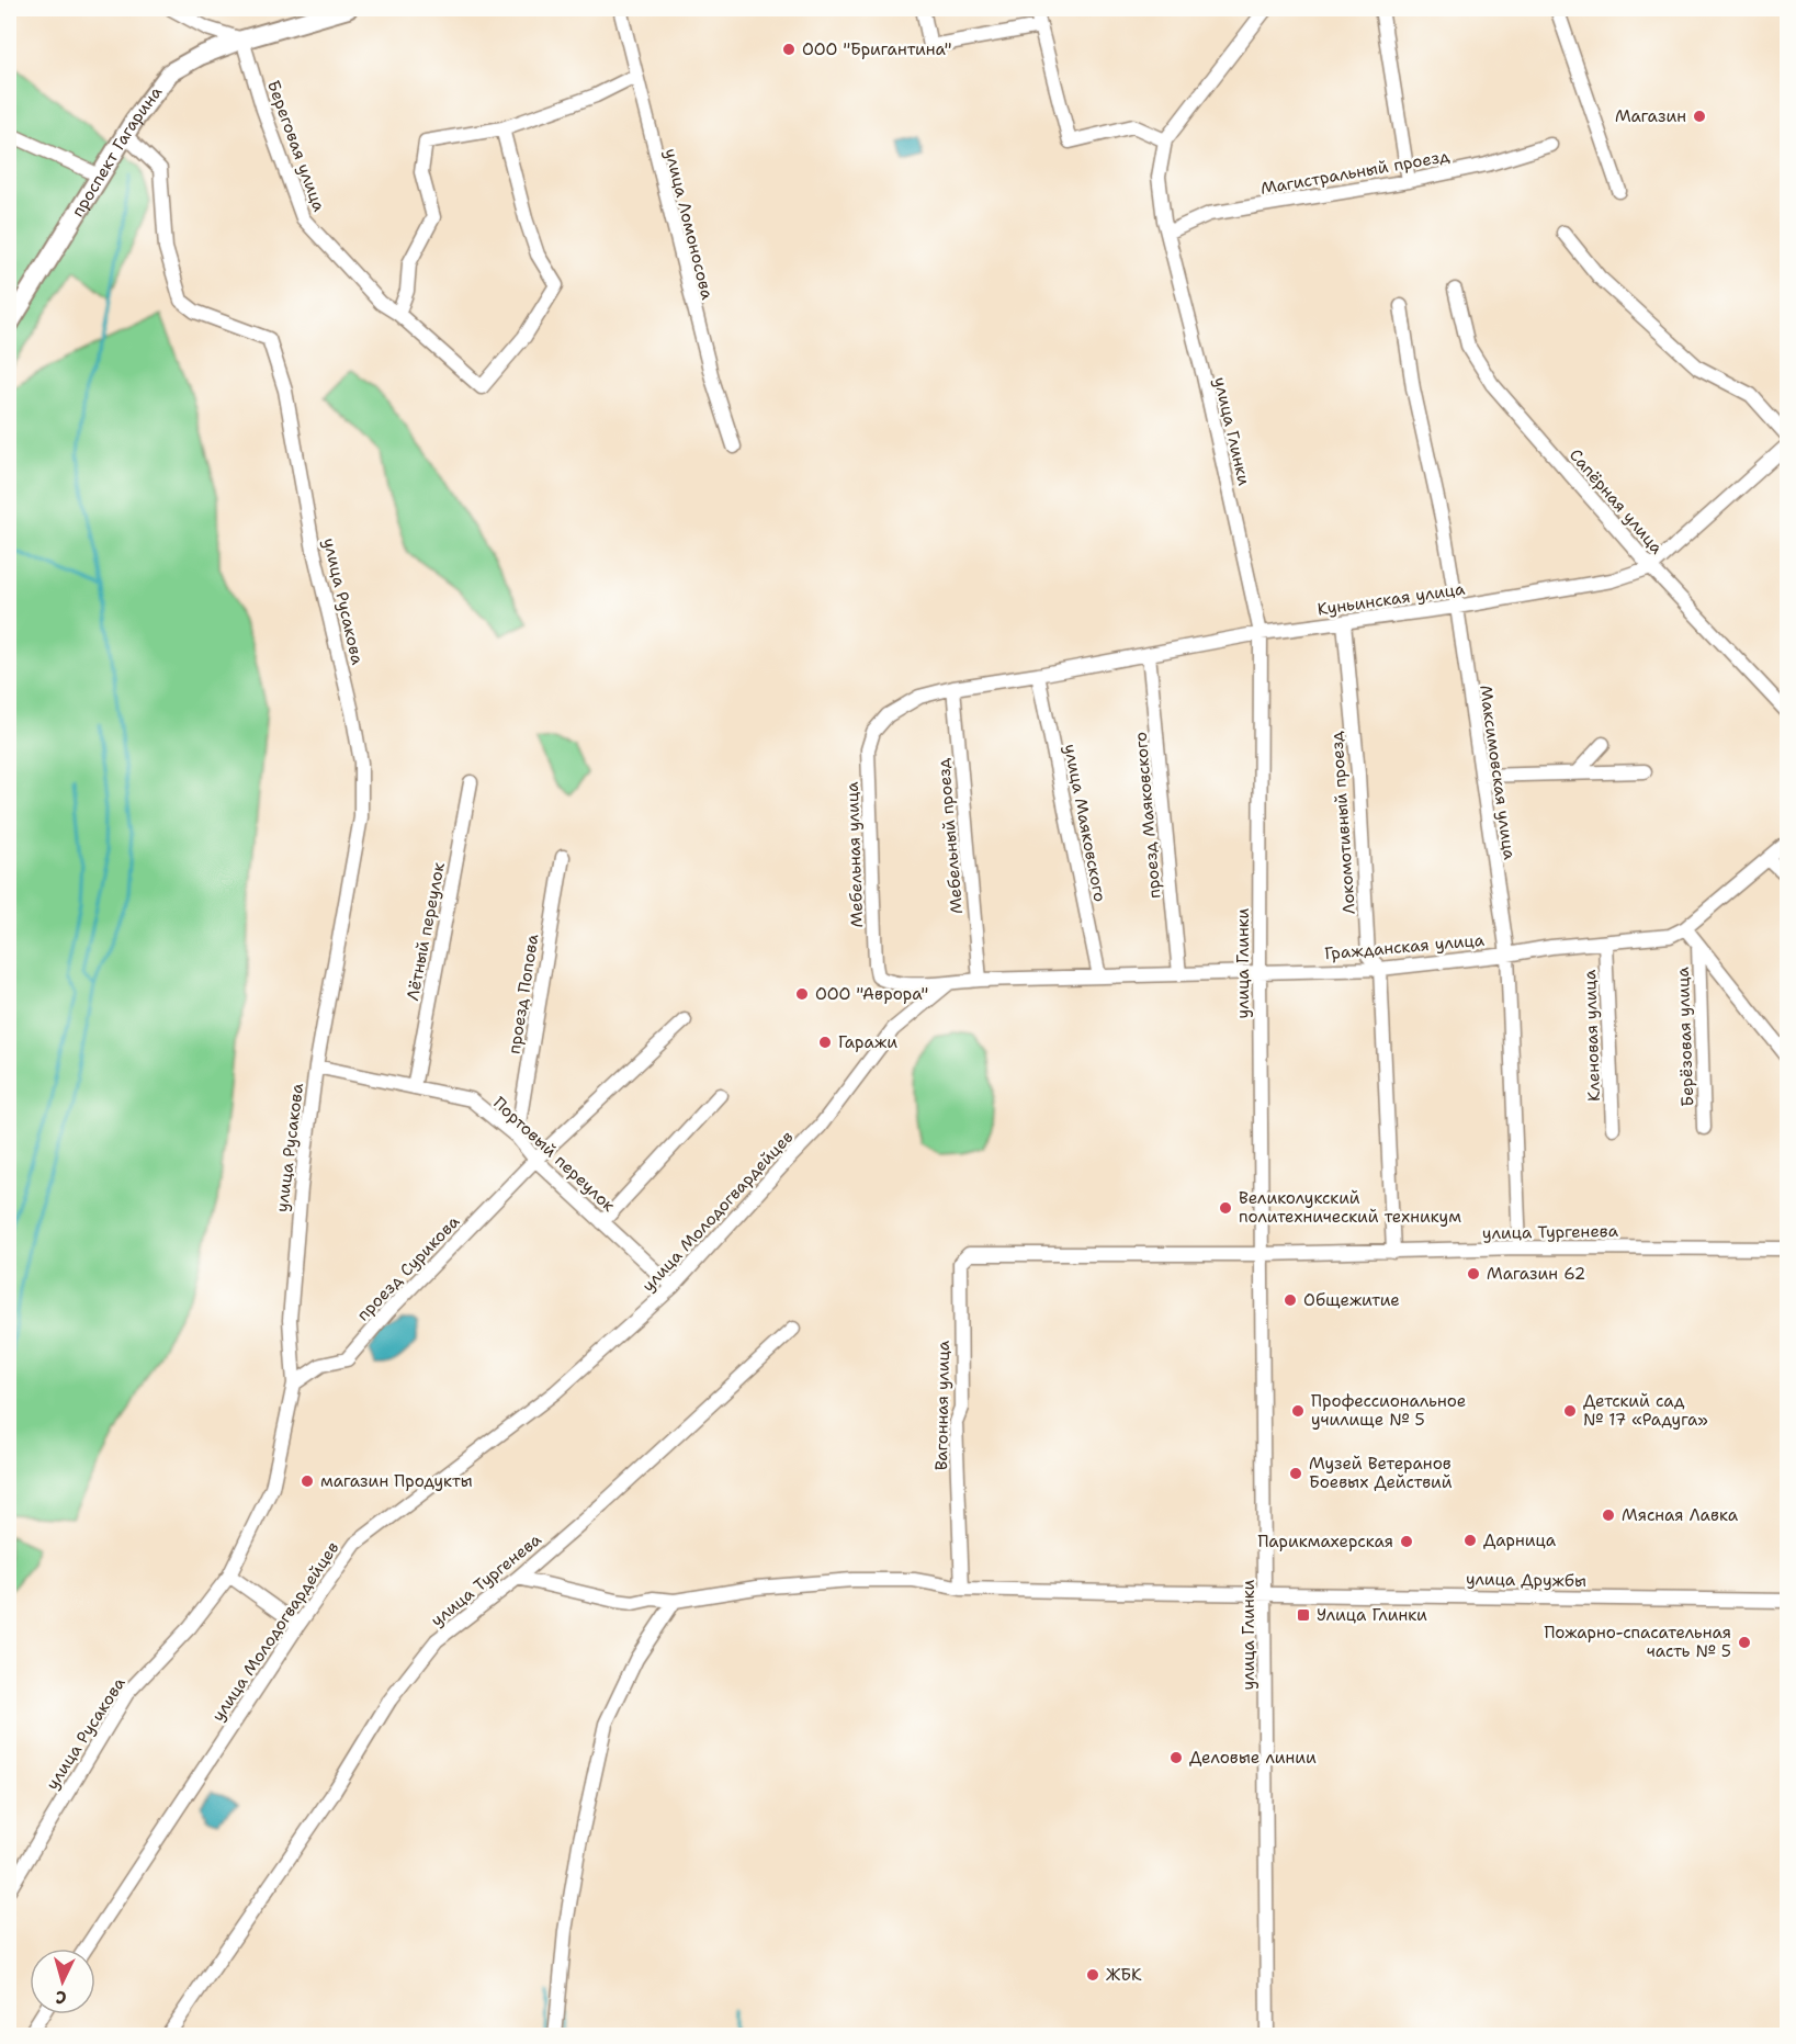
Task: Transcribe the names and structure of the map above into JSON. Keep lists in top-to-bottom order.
{
  "streets": {
    "main road": ["проспект Гагарина"],
    "street": [
      "Береговая улица",
      "Магистральный проезд",
      "улица Ломоносова",
      "улица Глинки",
      "Сапёрная улица",
      "Куньинская улица",
      "улица Русакова",
      "Максимовская улица",
      "проезд Маяковского",
      "улица Маяковского",
      "Локомотивный проезд",
      "Мебельный проезд",
      "Мебельная улица",
      "Лётный переулок",
      "Гражданская улица",
      "проезд Попова",
      "Кленовая улица",
      "Берёзовая улица",
      "Портовый переулок",
      "улица Молодогвардейцев",
      "улица Тургенева",
      "проезд Сурикова",
      "Вагонная улица",
      "улица Дружбы"
    ]
  },
  "crossings": [
    ["Береговая улица", "проспект Гагарина"],
    ["проспект Гагарина", "улица Русакова"],
    ["Магистральный проезд", "улица Глинки"],
    ["улица Глинки", "Куньинская улица"],
    ["улица Глинки", "Гражданская улица"],
    ["улица Глинки", "улица Тургенева"],
    ["улица Глинки", "улица Дружбы"],
    ["Сапёрная улица", "Куньинская улица"],
    ["Куньинская улица", "Максимовская улица"],
    ["Куньинская улица", "проезд Маяковского"],
    ["Куньинская улица", "улица Маяковского"],
    ["Куньинская улица", "Локомотивный проезд"],
    ["Куньинская улица", "Мебельный проезд"],
    ["Куньинская улица", "Мебельная улица"],
    ["улица Русакова", "Портовый переулок"],
    ["улица Русакова", "проезд Сурикова"],
    ["Максимовская улица", "Гражданская улица"],
    ["Максимовская улица", "улица Тургенева"],
    ["проезд Маяковского", "Гражданская улица"],
    ["улица Маяковского", "Гражданская улица"],
    ["Локомотивный проезд", "Гражданская улица"],
    ["Локомотивный проезд", "улица Тургенева"],
    ["Мебельный проезд", "Гражданская улица"],
    ["Мебельная улица", "Гражданская улица"],
    ["Лётный переулок", "Портовый переулок"],
    ["Гражданская улица", "Кленовая улица"],
    ["Гражданская улица", "Берёзовая улица"],
    ["Гражданская улица", "улица Молодогвардейцев"],
    ["проезд Попова", "Портовый переулок"],
    ["Портовый переулок", "улица Молодогвардейцев"],
    ["Портовый переулок", "проезд Сурикова"],
    ["улица Тургенева", "Вагонная улица"],
    ["улица Тургенева", "улица Дружбы"],
    ["Вагонная улица", "улица Дружбы"]
  ],
  "places": {
    "other": [
      "ООО \"Бригантина\"",
      "Магазин",
      "ООО \"Аврора\"",
      "Гаражи",
      "Великолукский политехнический техникум",
      "Магазин 62",
      "Общежитие",
      "Профессиональное училище № 5",
      "Детский сад № 17 «Радуга»",
      "Музей Ветеранов Боевых Действий",
      "магазин Продукты",
      "Мясная Лавка",
      "Дарница",
      "Парикмахерская",
      "Пожарно-спасательная часть № 5",
      "Деловые линии",
      "ЖБК"
    ],
    "transit": ["Улица Глинки"]
  },
  "north": "bottom"
}
